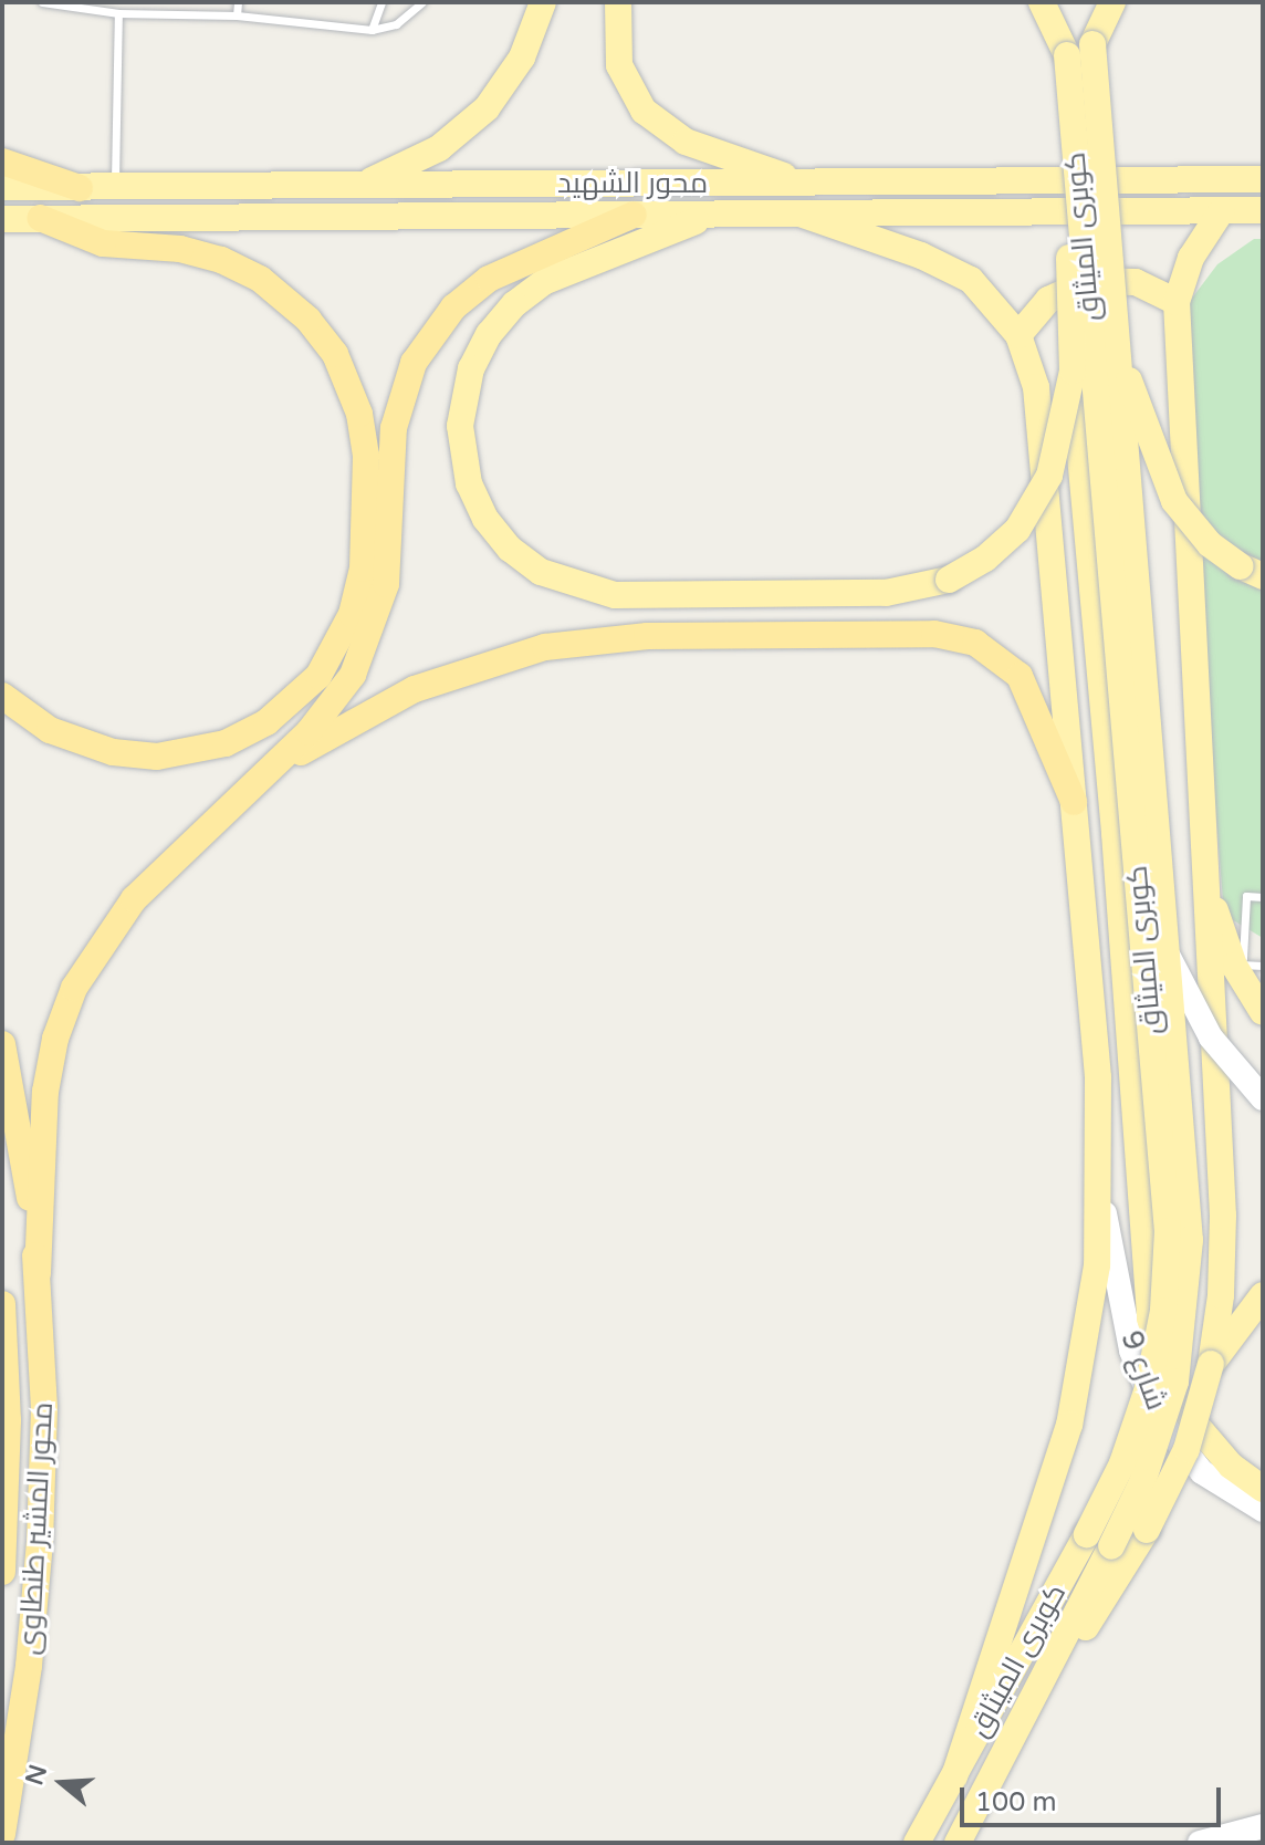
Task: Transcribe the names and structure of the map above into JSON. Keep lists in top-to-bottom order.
{
  "streets": {
    "highway": ["محور المشير طنطاوى"],
    "main road": ["محور الشهيد", "كوبرى الميثاق", "شارع 9"]
  },
  "scale_bar": "100 m",
  "north": "left"
}
